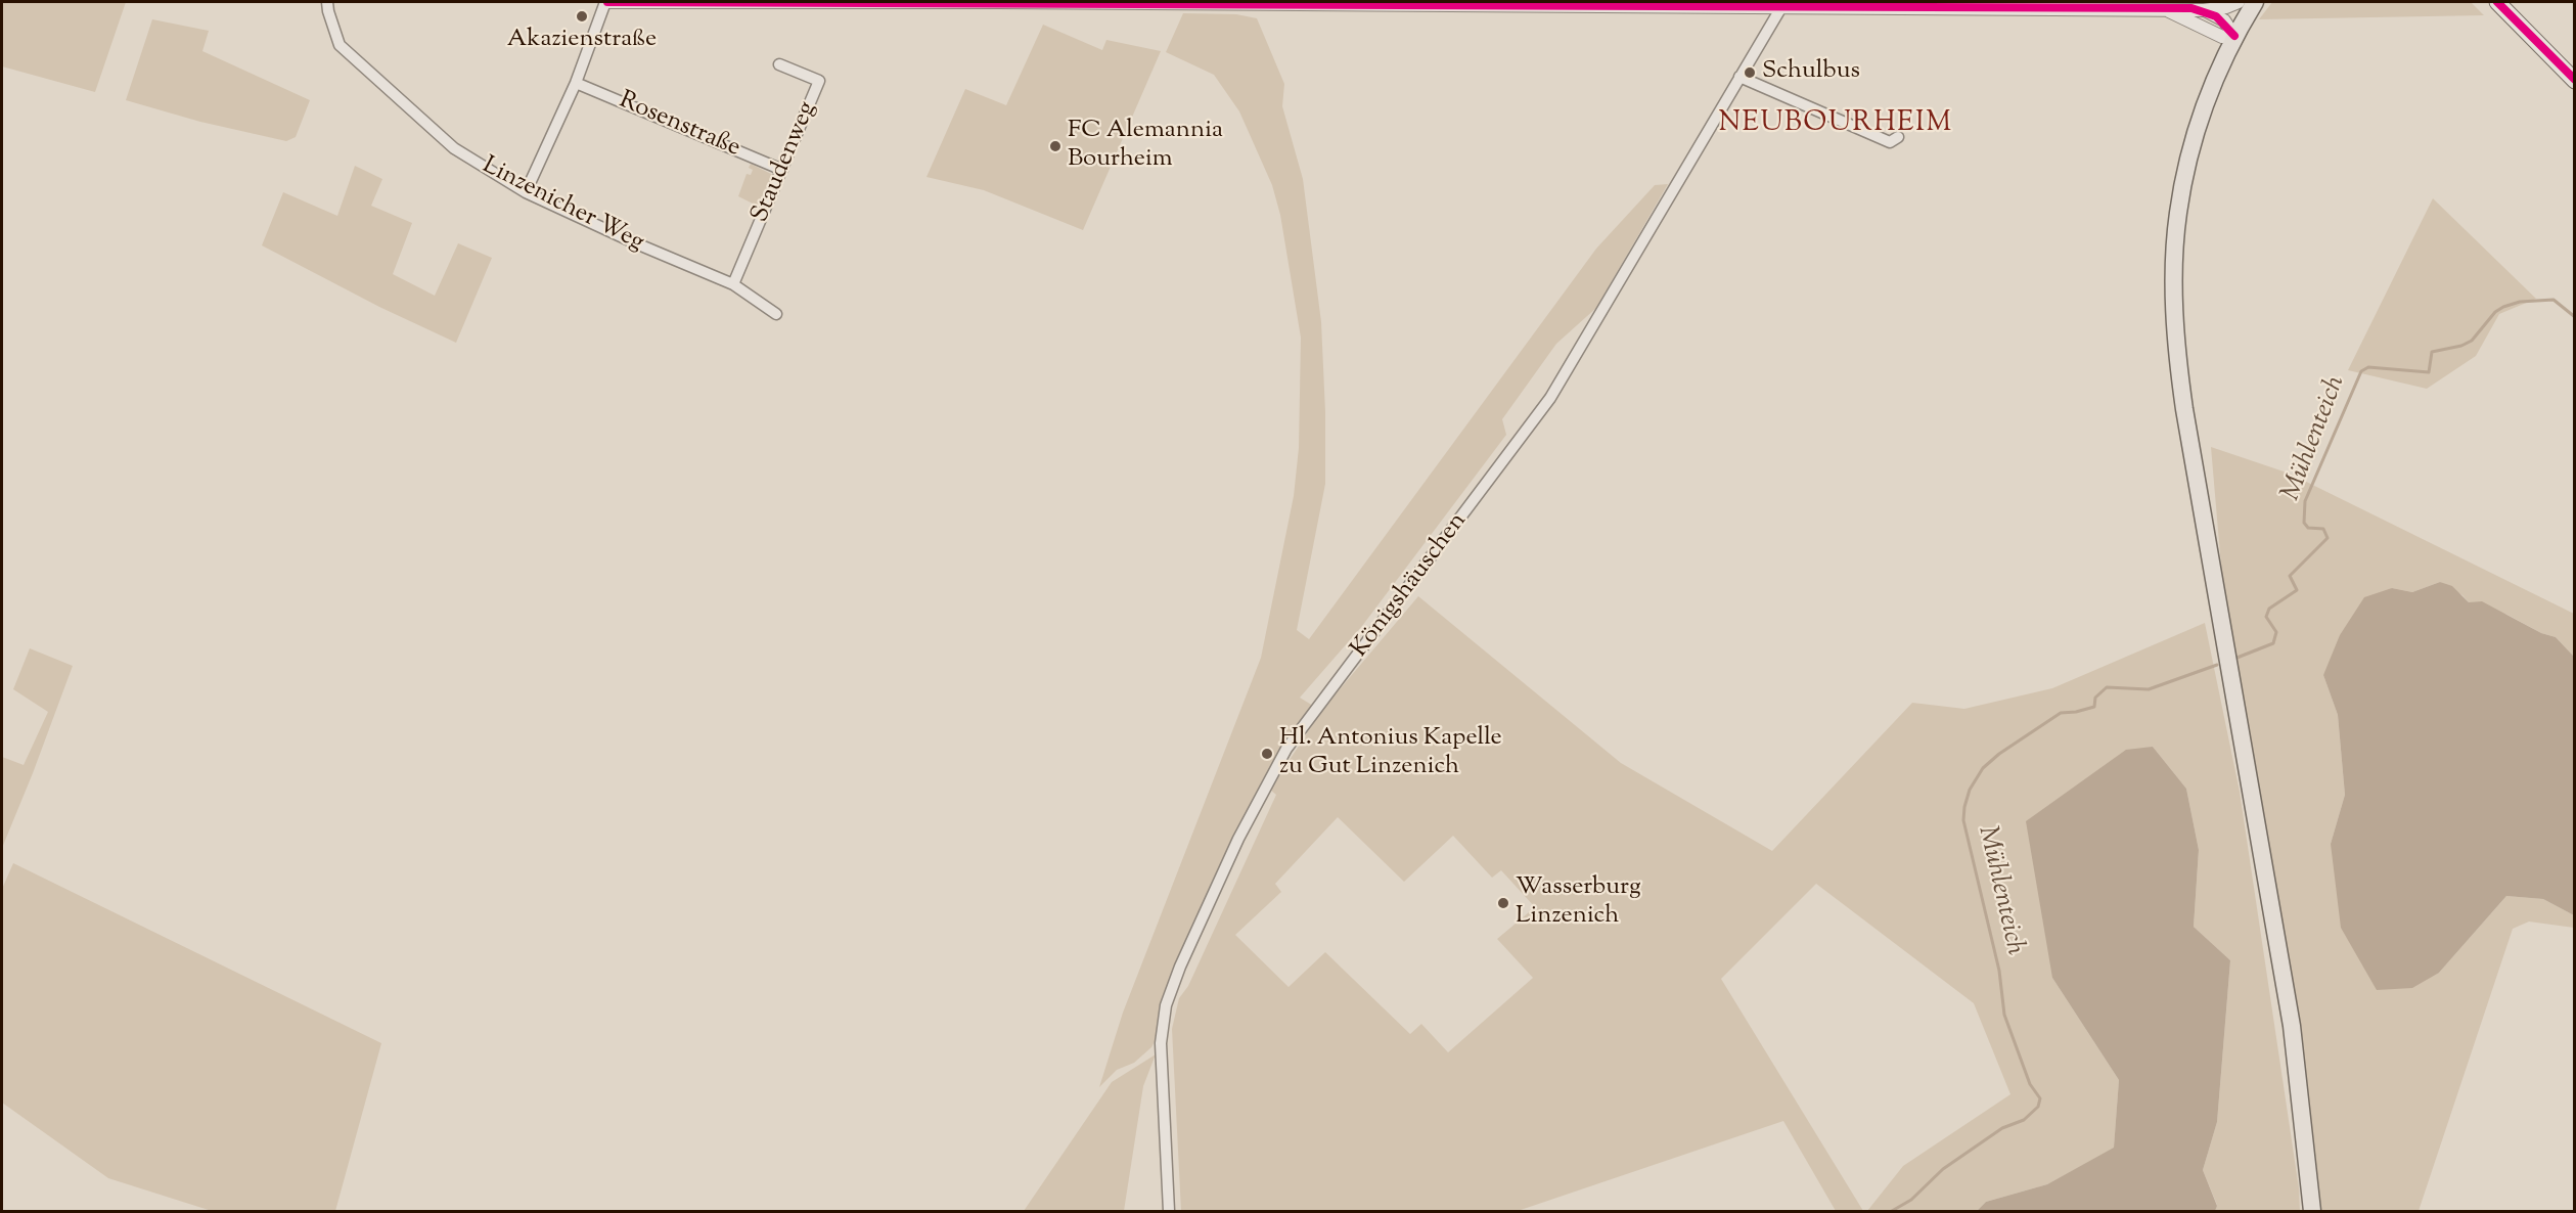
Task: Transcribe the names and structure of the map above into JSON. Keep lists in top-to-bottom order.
{
  "streets": {
    "street": [
      "Rosenstraße",
      "Staudenweg",
      "Linzenicher Weg",
      "Königshäuschen"
    ]
  },
  "crossings": [
    ["Rosenstraße", "Staudenweg"],
    ["Staudenweg", "Linzenicher Weg"]
  ],
  "districts": ["NEUBOURHEIM"],
  "water": ["Mühlenteich"],
  "places": [
    "Akazienstraße",
    "Schulbus",
    "FC Alemannia Bourheim",
    "Hl. Antonius Kapelle zu Gut Linzenich",
    "Wasserburg Linzenich"
  ]
}
